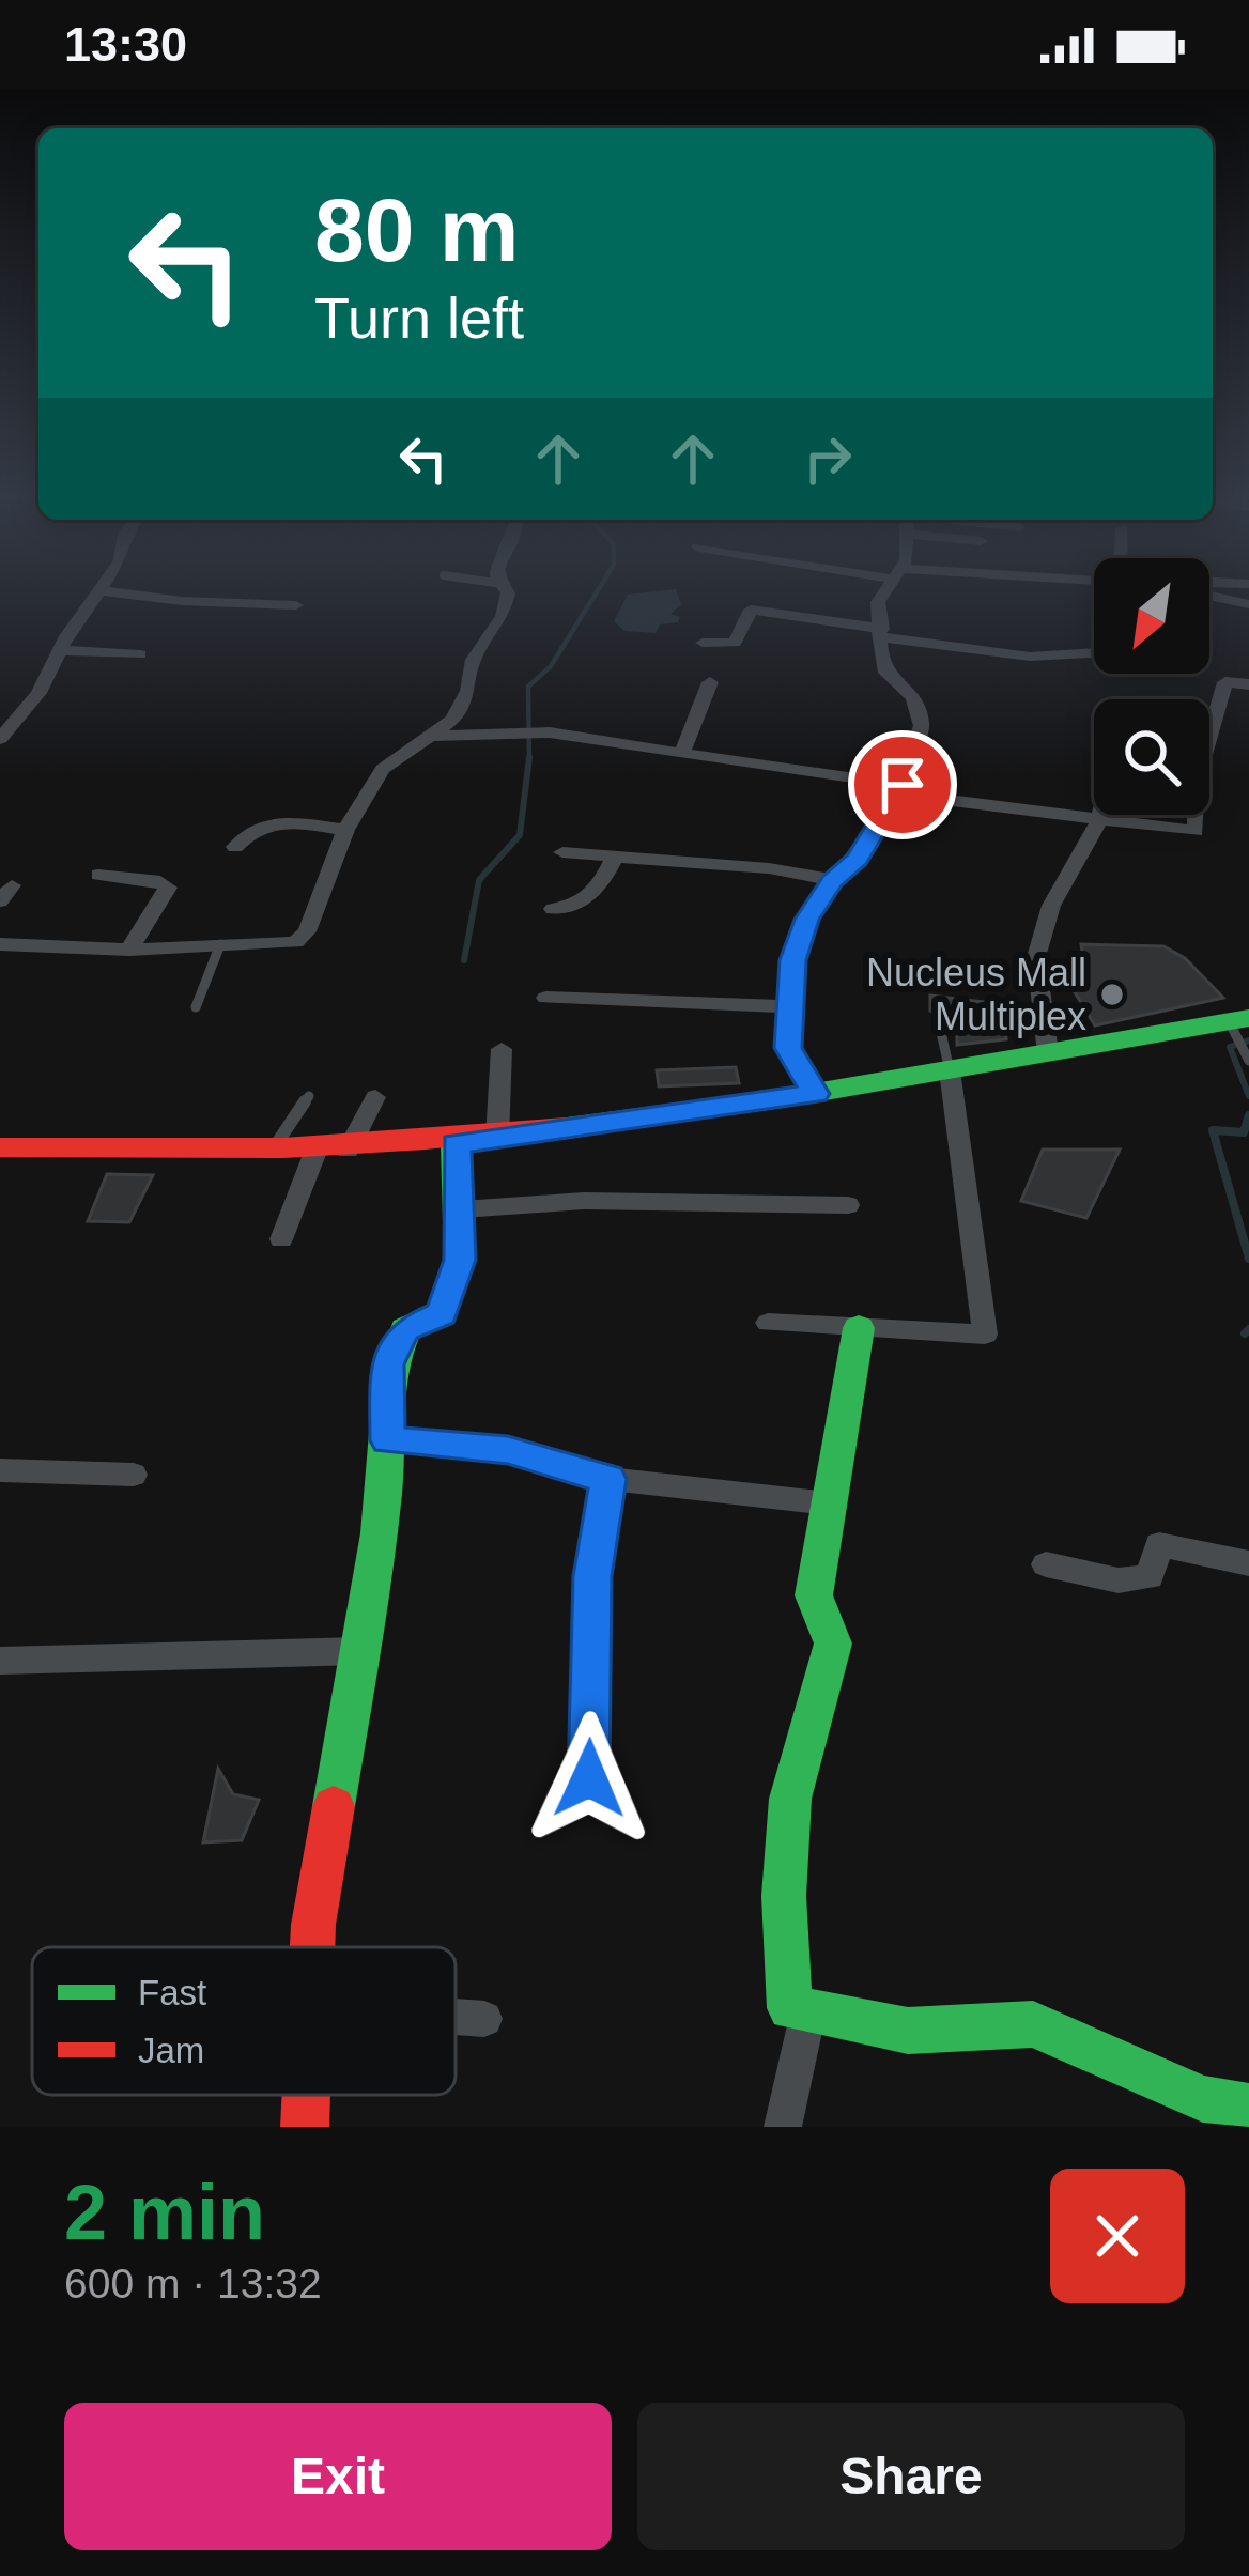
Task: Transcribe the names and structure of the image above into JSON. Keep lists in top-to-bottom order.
{
  "places": ["Nucleus Mall Multiplex"],
  "legend": ["Fast", "Jam"],
  "north": "bottom left",
  "page": {
    "status": "13:30",
    "turn": ["80 m", "Turn left"],
    "heading": ["2 min", "600 m · 13:32"],
    "buttons": ["Exit", "Share"]
  }
}
